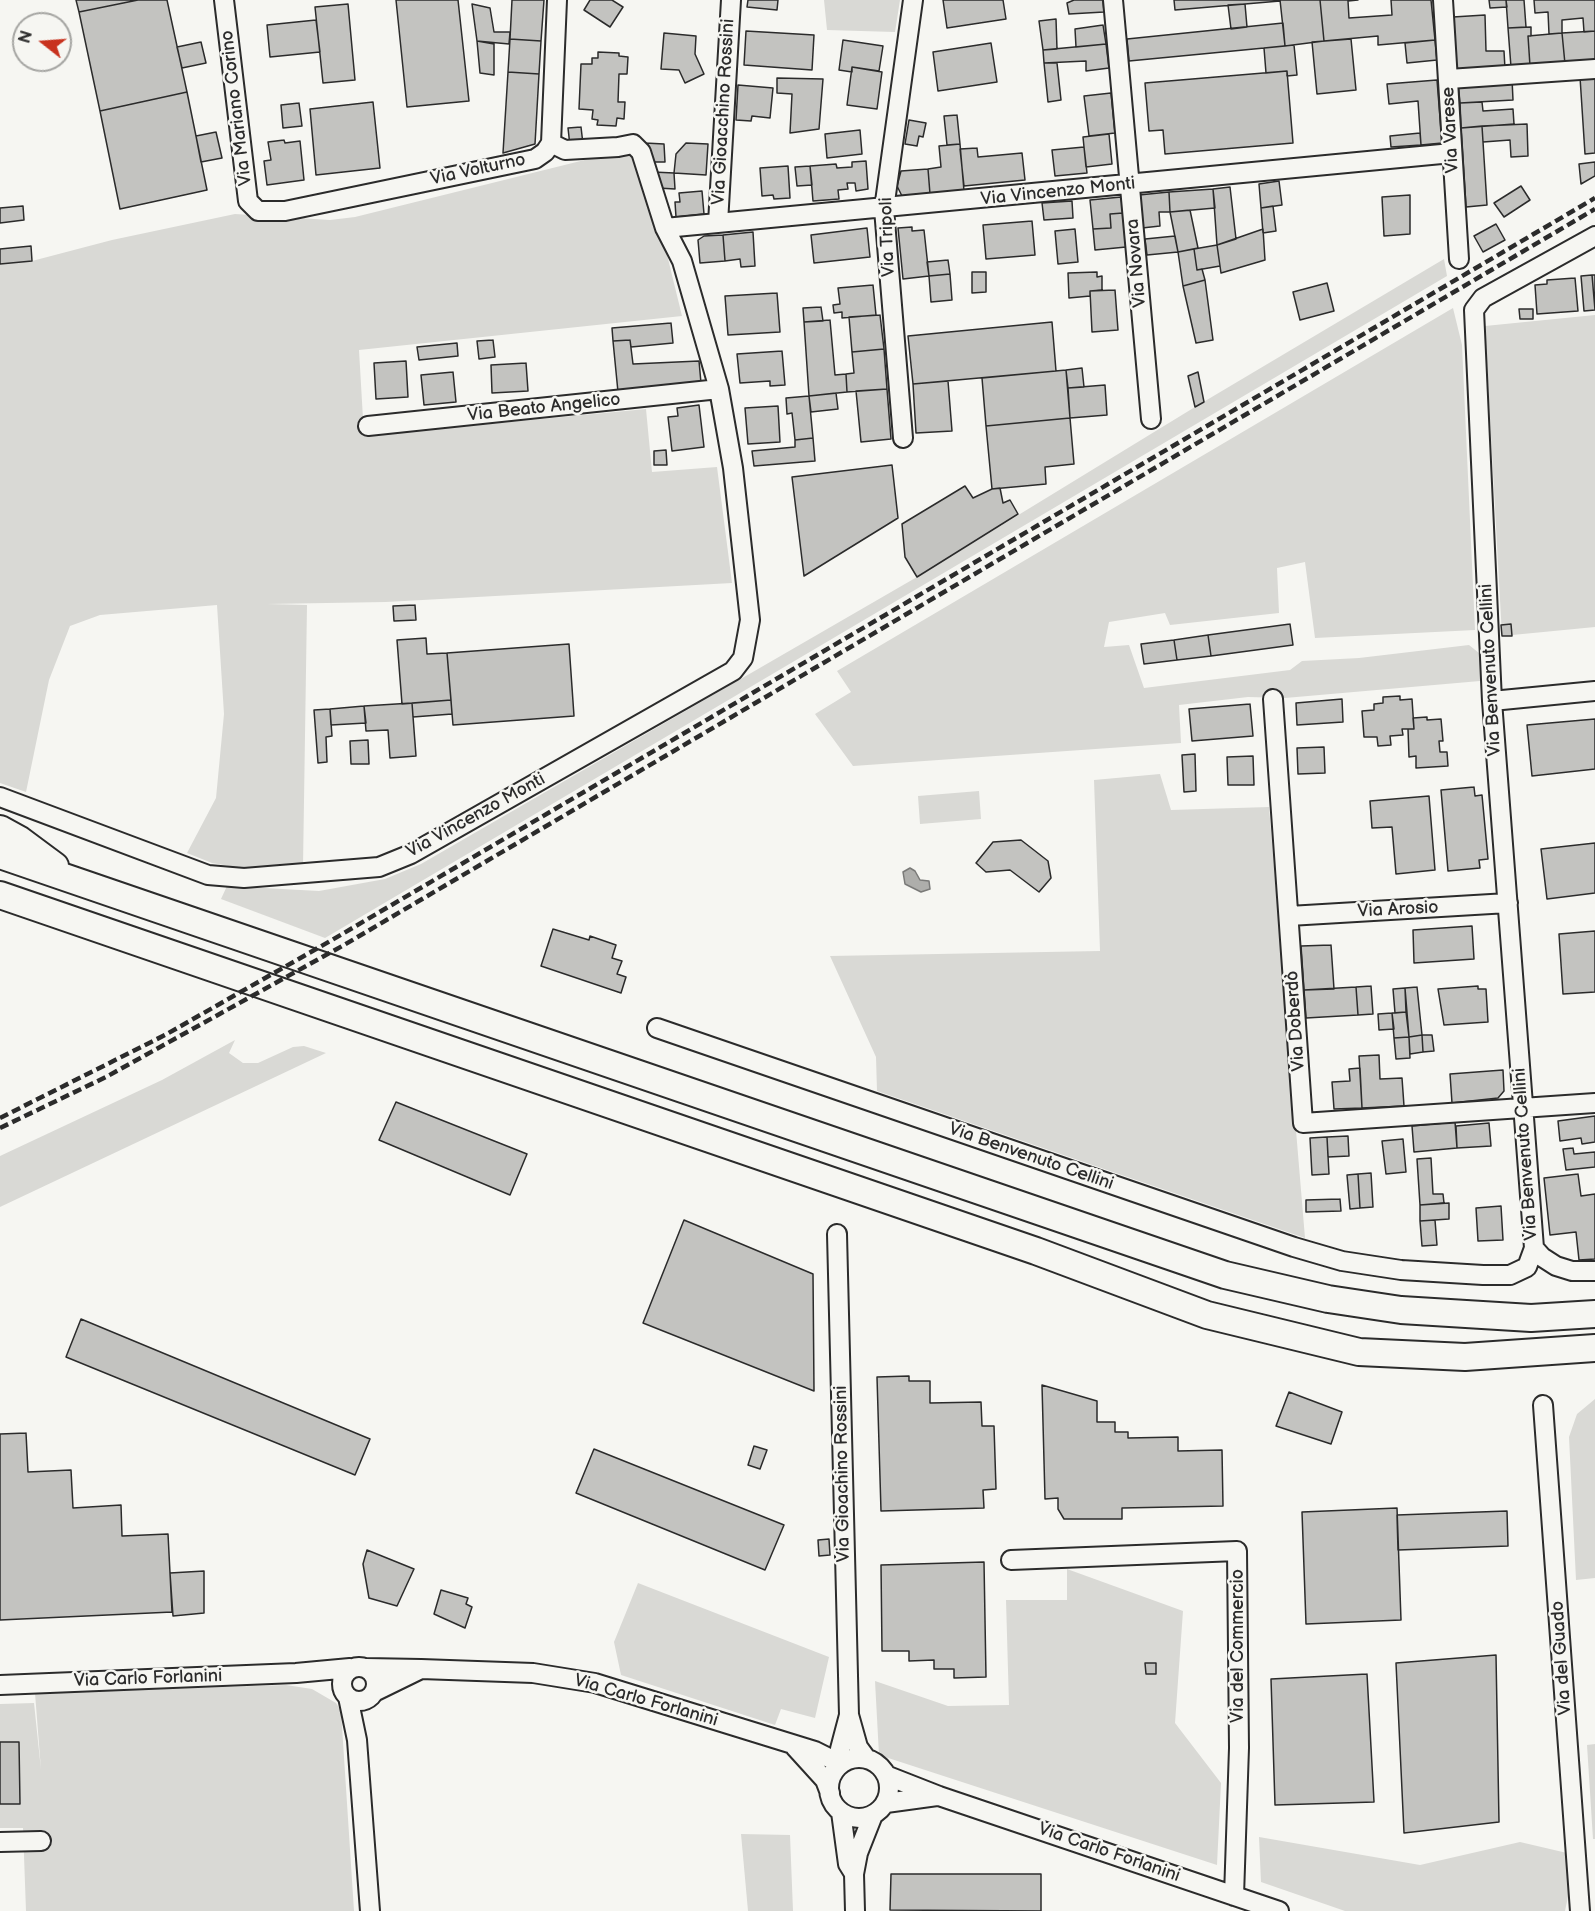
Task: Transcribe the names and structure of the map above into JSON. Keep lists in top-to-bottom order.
{
  "streets": {
    "street": [
      "Via Mariano Corino",
      "Via Gioacchino Rossini",
      "Via Varese",
      "Via Volturno",
      "Via Vincenzo Monti",
      "Via Tripoli",
      "Via Novara",
      "Via Beato Angelico",
      "Via Benvenuto Cellini",
      "Via Arosio",
      "Via Doberdò",
      "Via Gioachino Rossini",
      "Via del Commercio",
      "Via del Guado",
      "Via Carlo Forlanini"
    ]
  },
  "crossings": [
    ["Via Mariano Corino", "Via Volturno"],
    ["Via Gioacchino Rossini", "Via Vincenzo Monti"],
    ["Via Varese", "Via Vincenzo Monti"],
    ["Via Vincenzo Monti", "Via Tripoli"],
    ["Via Vincenzo Monti", "Via Novara"],
    ["Via Vincenzo Monti", "Via Beato Angelico"],
    ["Via Benvenuto Cellini", "Via Arosio"],
    ["Via Benvenuto Cellini", "Via Doberdò"],
    ["Via Arosio", "Via Doberdò"],
    ["Via Gioachino Rossini", "Via Carlo Forlanini"],
    ["Via del Commercio", "Via Carlo Forlanini"]
  ],
  "north": "left"
}
